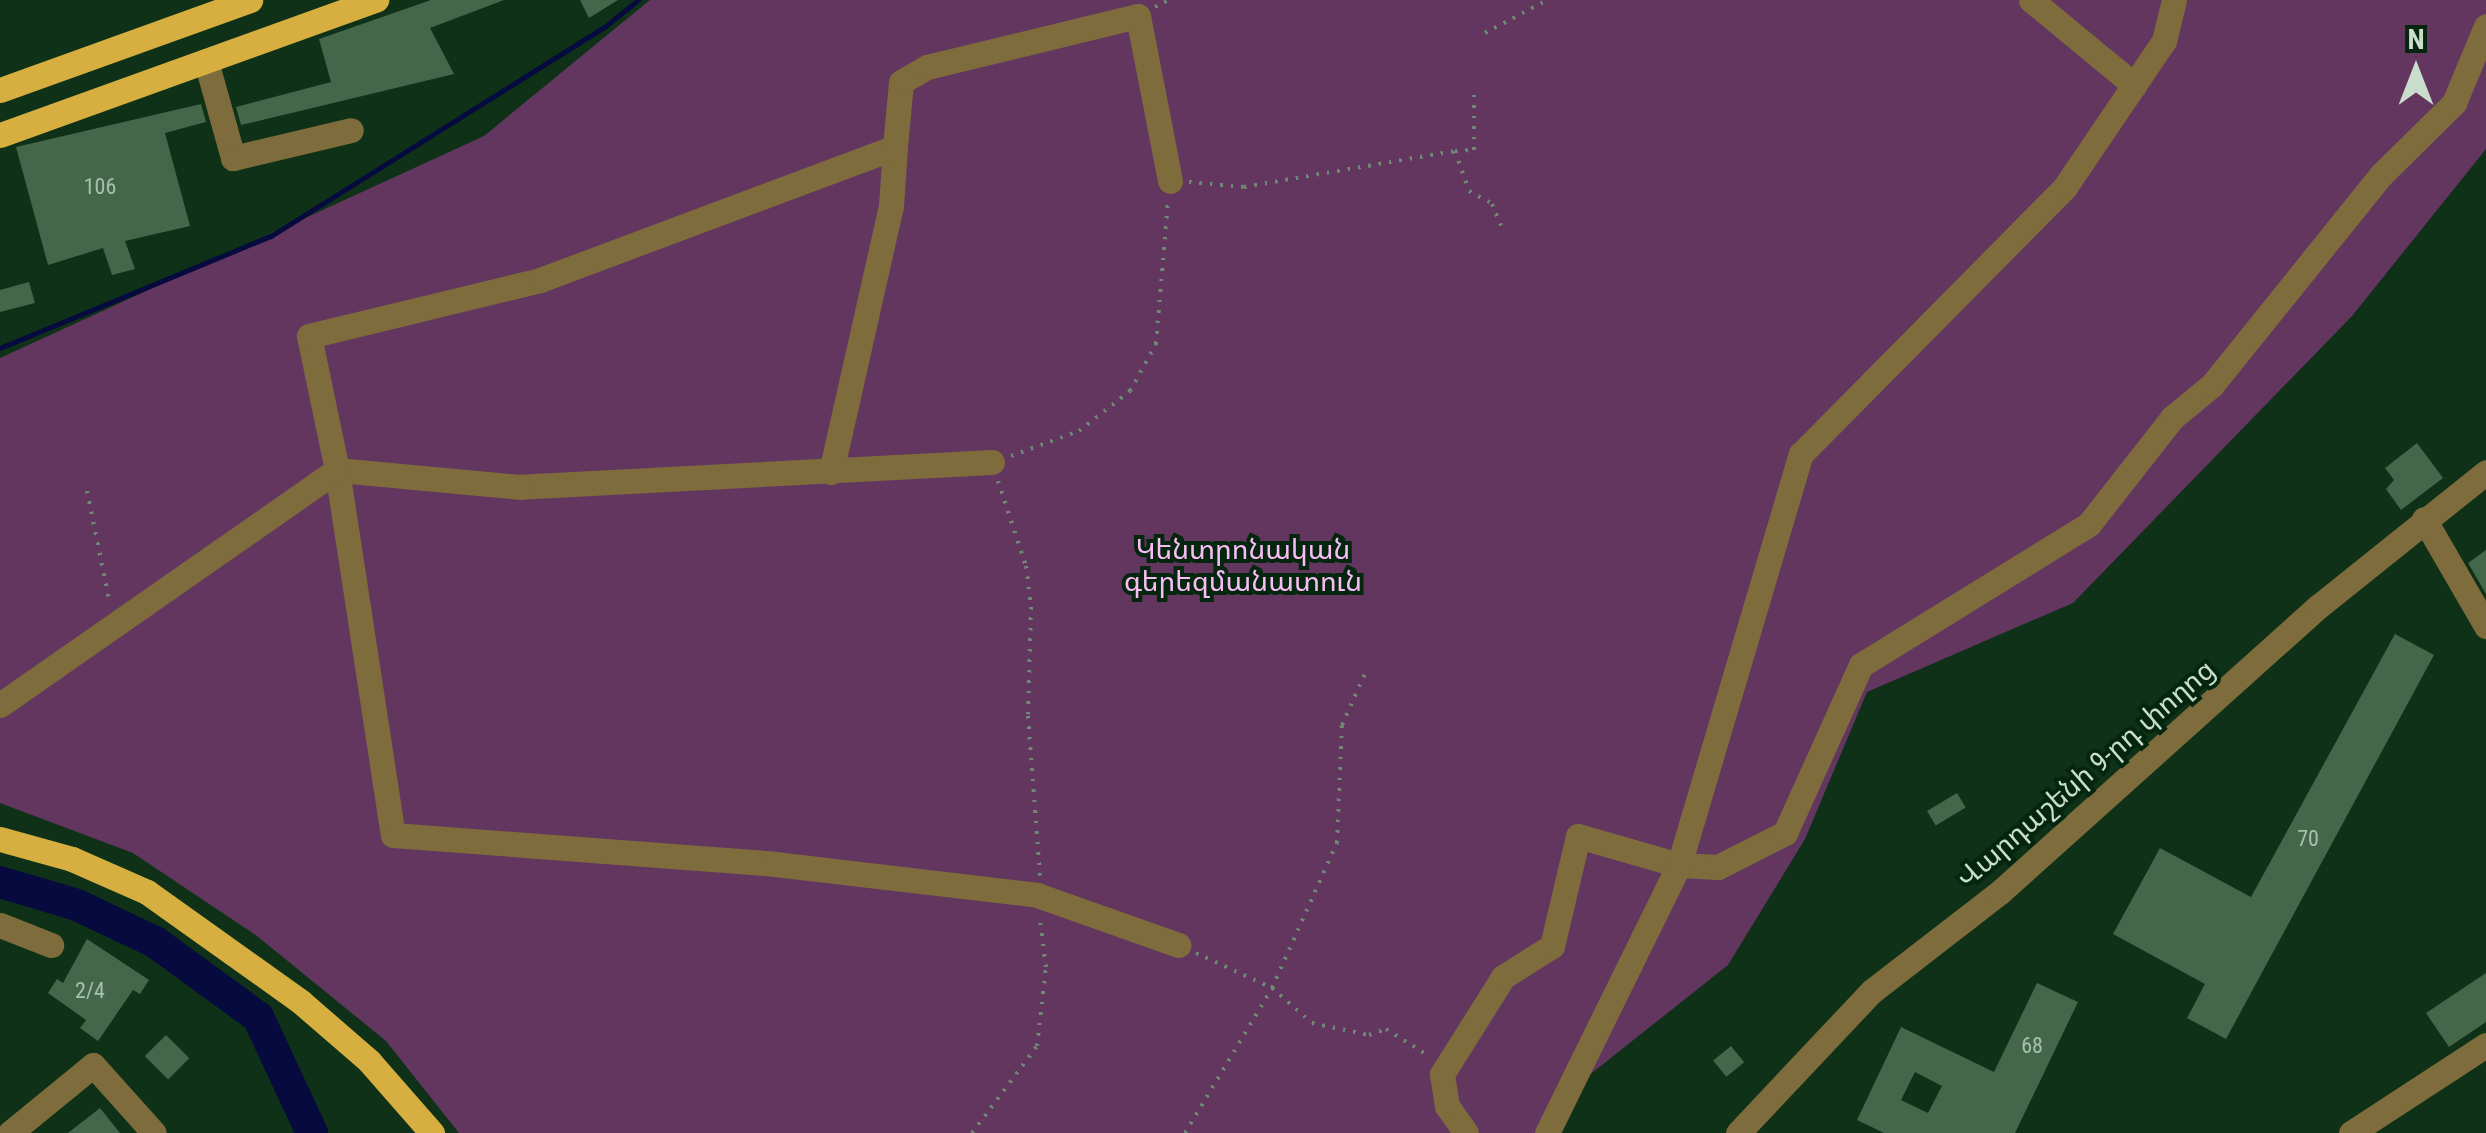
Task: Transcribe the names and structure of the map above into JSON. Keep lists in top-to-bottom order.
{
  "streets": {
    "street": ["Վարդաշենի 9-րդ փողոց"]
  },
  "parks": ["Կենտրոնական գերեզմանատուն"],
  "house_numbers": [
    "106",
    "70",
    "2/4",
    "68"
  ],
  "north": "top"
}
